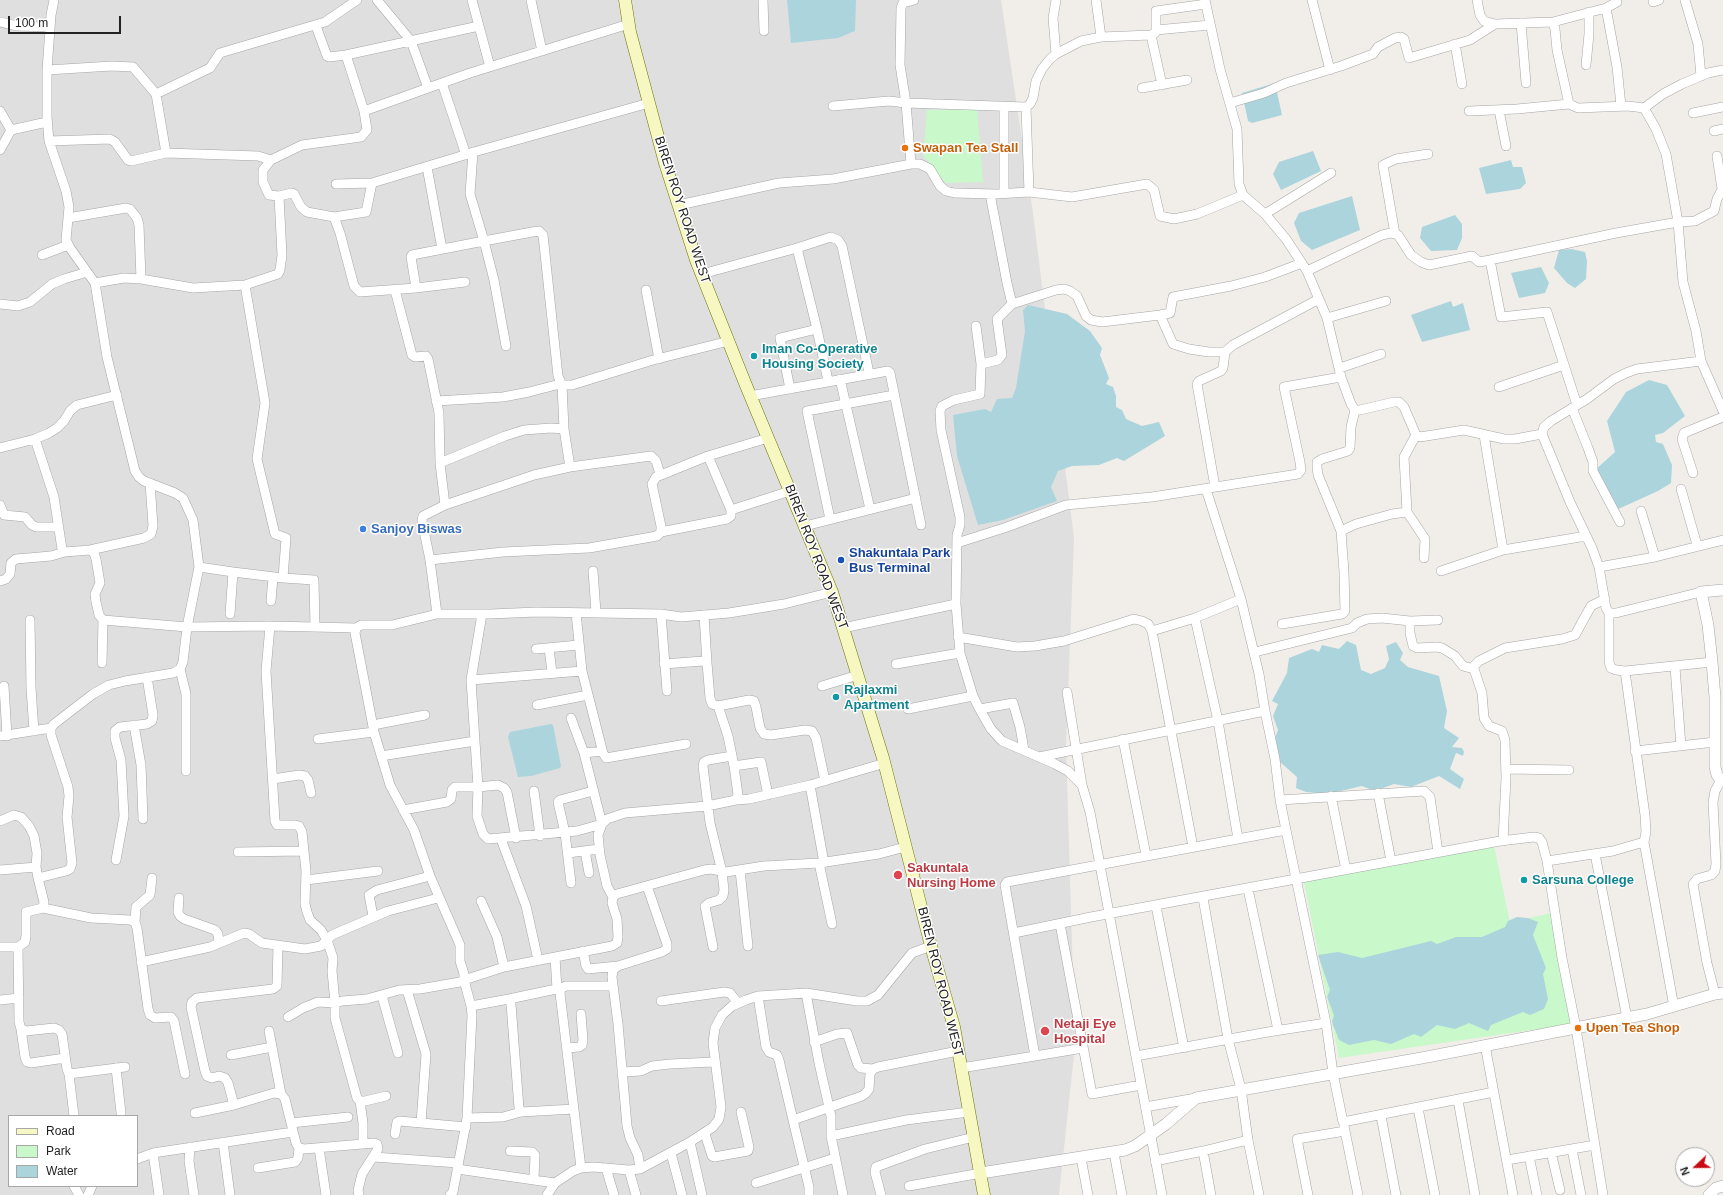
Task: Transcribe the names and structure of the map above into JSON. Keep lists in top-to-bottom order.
{
  "streets": {
    "main road": ["BIREN ROY ROAD WEST"]
  },
  "places": [
    "Swapan Tea Stall",
    "Iman Co-Operative Housing Society",
    "Sanjoy Biswas",
    "Shakuntala Park Bus Terminal",
    "Rajlaxmi Apartment",
    "Sakuntala Nursing Home",
    "Sarsuna College",
    "Upen Tea Shop",
    "Netaji Eye Hospital"
  ],
  "legend": ["Road", "Park", "Water"],
  "scale_bar": "100 m",
  "north": "left"
}
